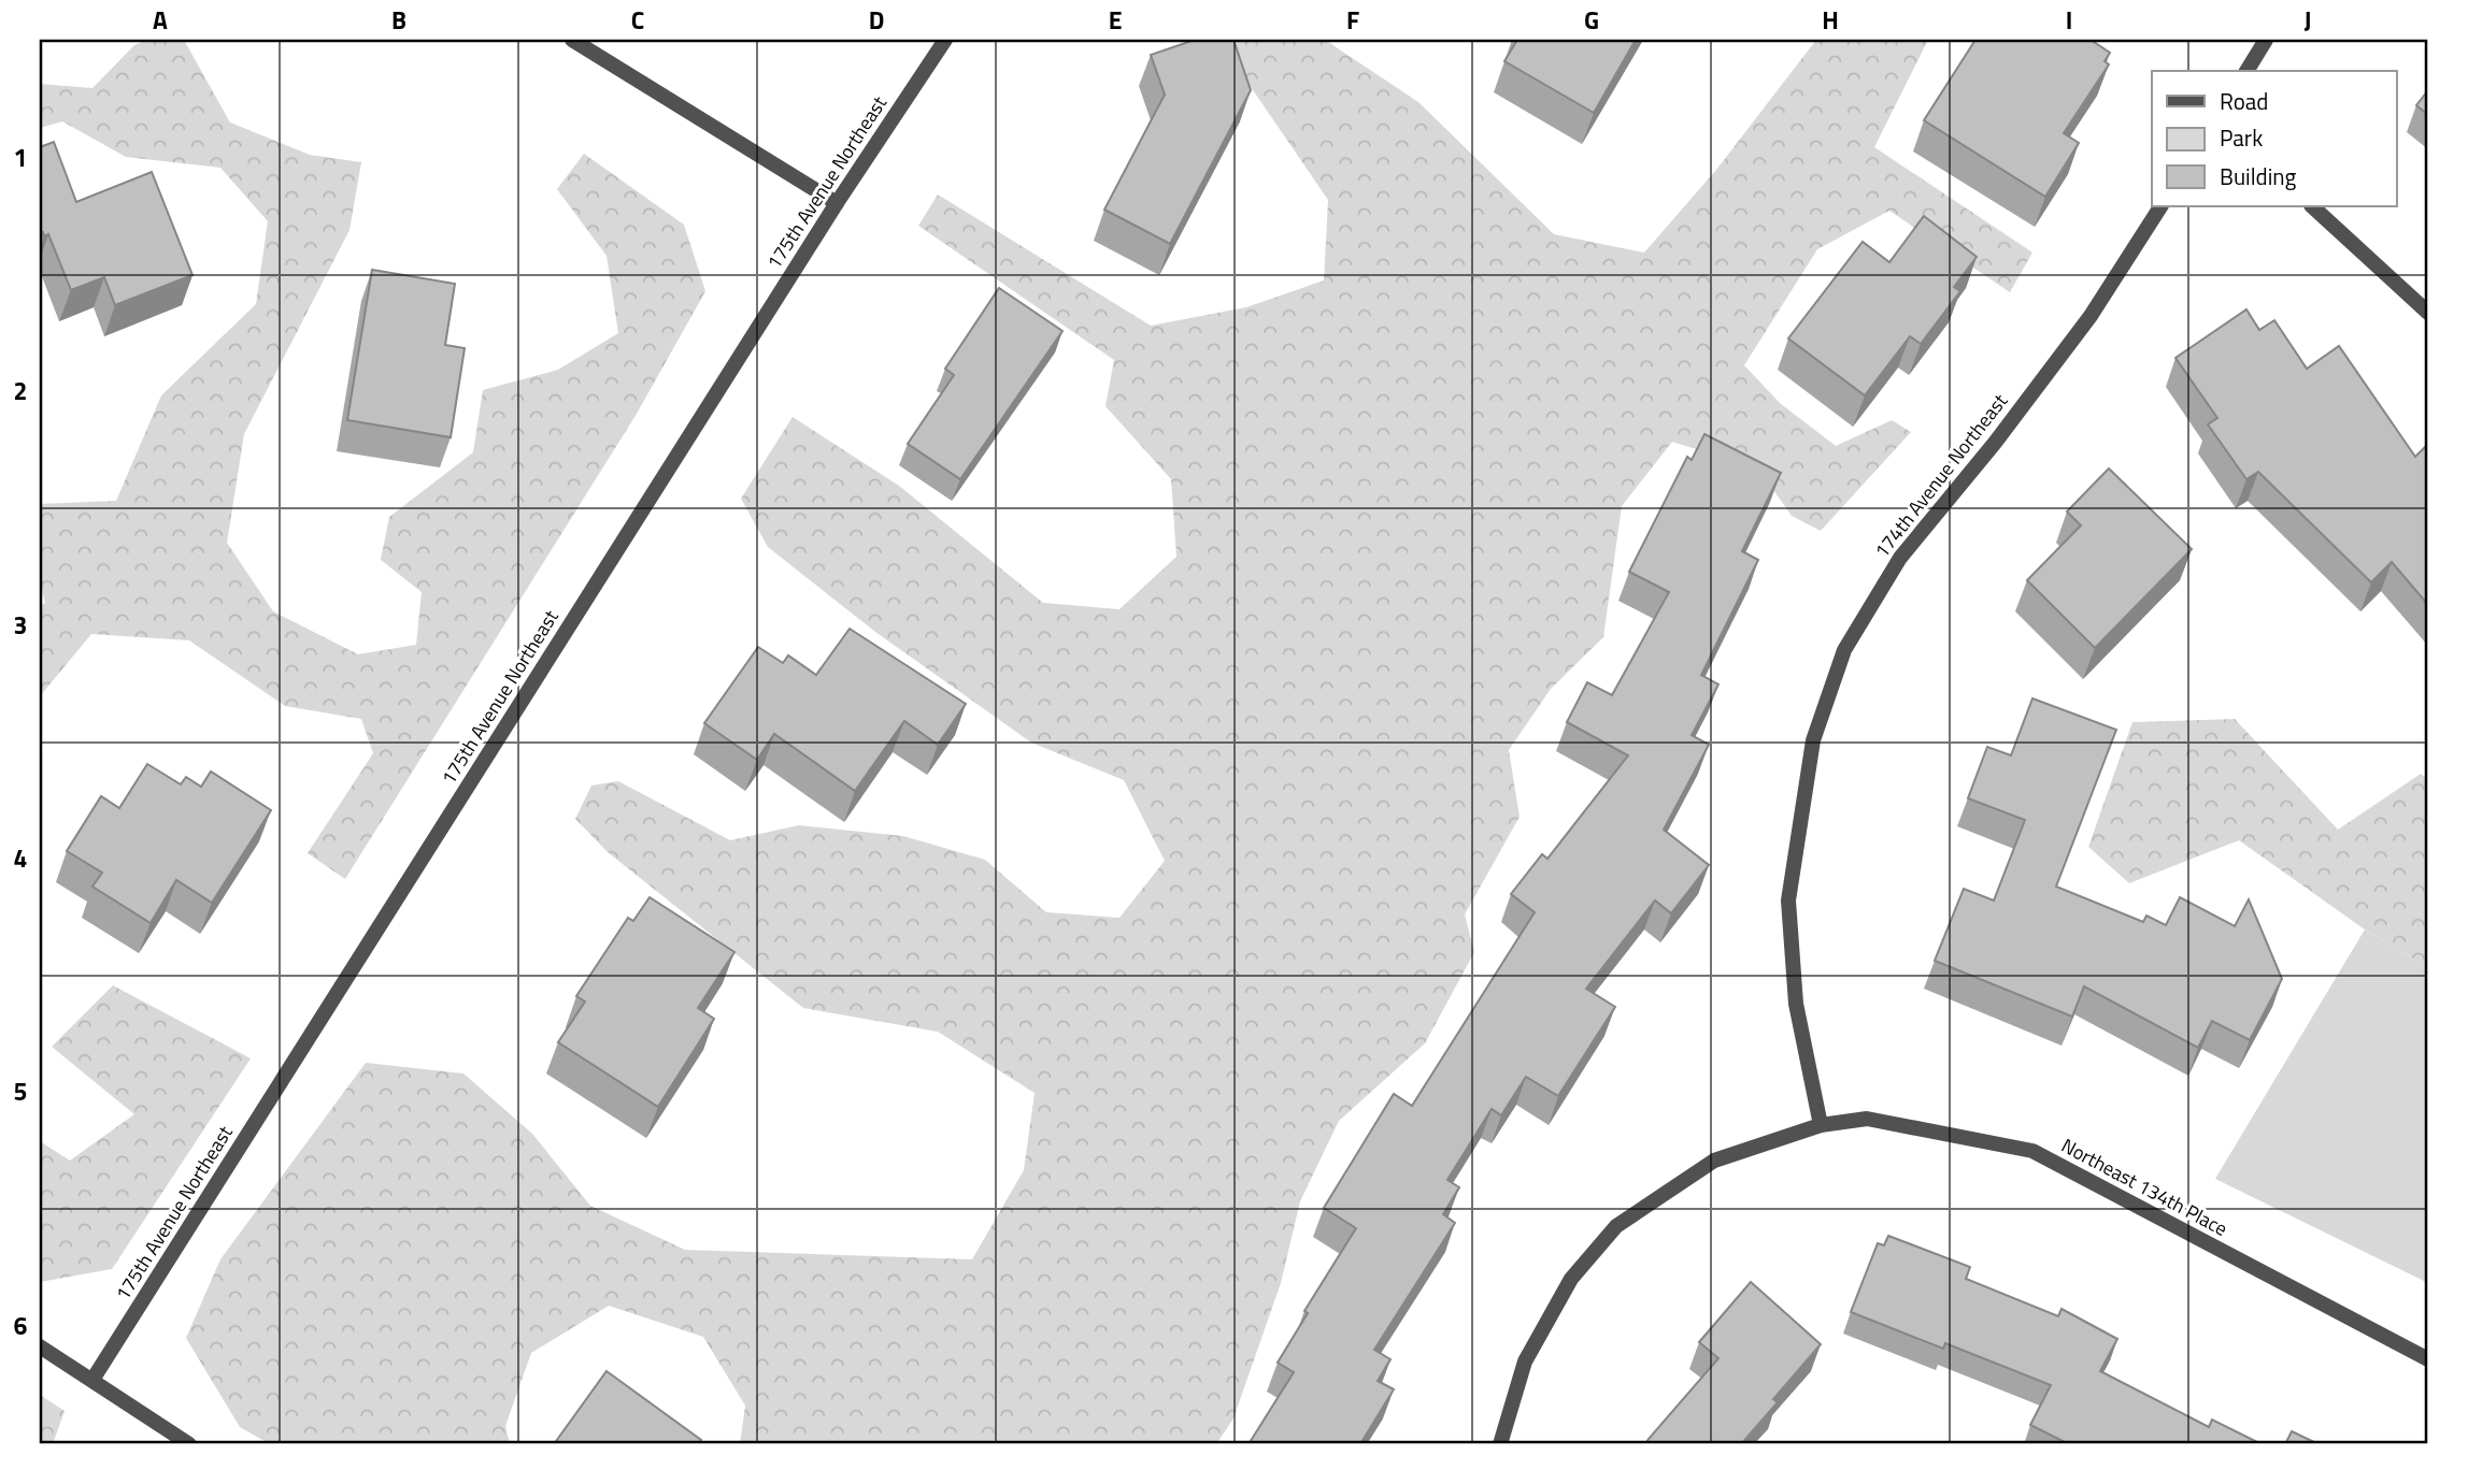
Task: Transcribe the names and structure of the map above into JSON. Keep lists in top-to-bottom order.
{
  "streets": {
    "street": ["175th Avenue Northeast", "174th Avenue Northeast", "Northeast 134th Place"]
  },
  "crossings": [
    ["174th Avenue Northeast", "Northeast 134th Place"]
  ],
  "legend": ["Road", "Park", "Building"],
  "grid": {
    "columns": [
      "A",
      "B",
      "C",
      "D",
      "E",
      "F",
      "G",
      "H",
      "I",
      "J"
    ],
    "rows": [
      "1",
      "2",
      "3",
      "4",
      "5",
      "6"
    ]
  }
}
